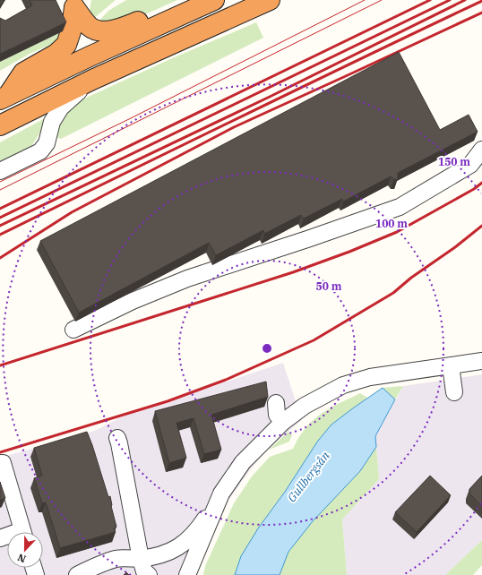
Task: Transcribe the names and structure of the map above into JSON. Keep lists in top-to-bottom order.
{
  "water": ["Gullbergsån"],
  "north": "bottom",
  "rings": ["150 m", "100 m", "50 m"]
}
